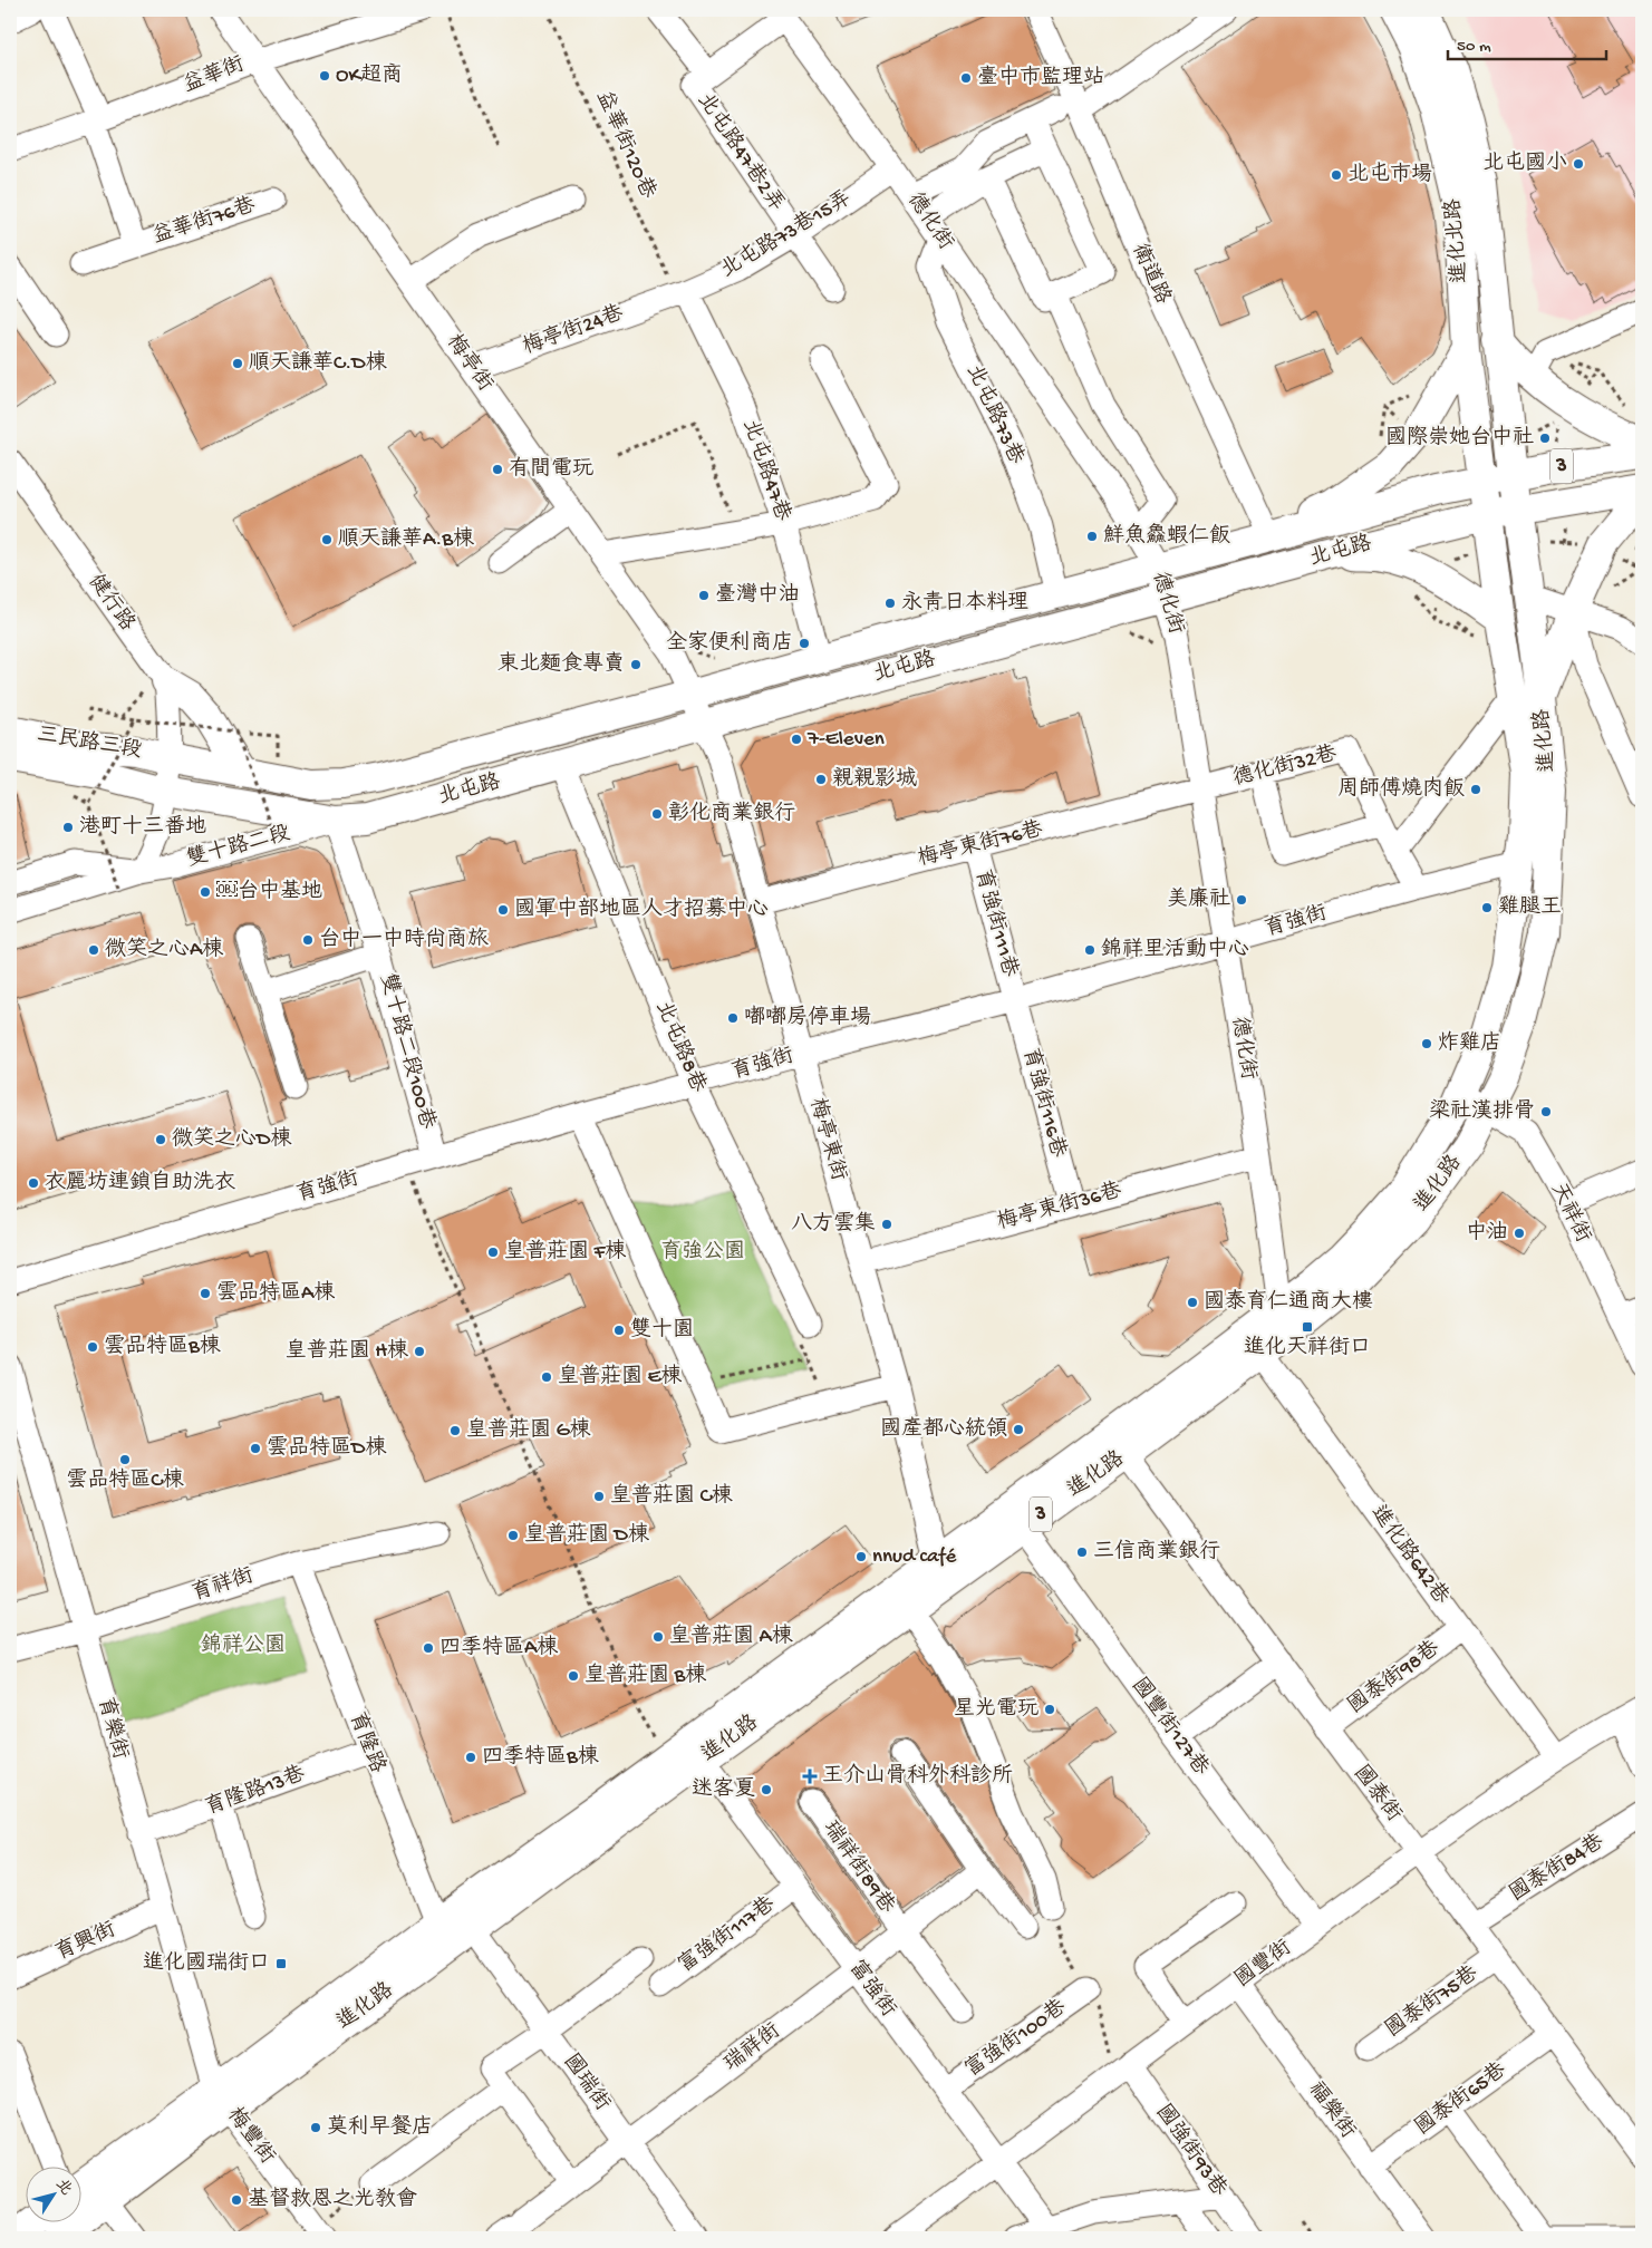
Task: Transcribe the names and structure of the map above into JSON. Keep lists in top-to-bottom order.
{
  "streets": {
    "main road": [
      "進化北路",
      "3",
      "北屯路",
      "進化路",
      "三民路三段"
    ],
    "street": [
      "益華街",
      "北屯路47巷2弄",
      "益華街76巷",
      "德化街",
      "北屯路73巷15弄",
      "衛道路",
      "梅亭街24巷",
      "梅亭街",
      "北屯路73巷",
      "北屯路47巷",
      "健行路",
      "德化街32巷",
      "梅亭東街76巷",
      "雙十路二段",
      "育強街",
      "育強街111巷",
      "北屯路8巷",
      "雙十路二段100巷",
      "育強街116巷",
      "梅亭東街",
      "梅亭東街36巷",
      "天祥街",
      "進化路642巷",
      "育祥街",
      "國泰街98巷",
      "國豐街127巷",
      "育樂街",
      "育隆路",
      "育隆路13巷",
      "國泰街",
      "瑞祥街89巷",
      "國泰街84巷",
      "富強街117巷",
      "育興街",
      "國豐街",
      "富強街",
      "國泰街75巷",
      "富強街100巷",
      "瑞祥街",
      "國瑞街",
      "國泰街65巷",
      "福樂街",
      "梅豐街",
      "國強街93巷"
    ],
    "path": ["益華街120巷"]
  },
  "crossings": [
    ["益華街", "益華街76巷"],
    ["益華街", "梅亭街"],
    ["益華街120巷", "北屯路73巷15弄"],
    ["益華街120巷", "梅亭街24巷"],
    ["益華街120巷", "北屯路47巷"],
    ["北屯路47巷2弄", "德化街"],
    ["北屯路47巷2弄", "北屯路73巷15弄"],
    ["德化街", "北屯路73巷15弄"],
    ["德化街", "北屯路73巷"],
    ["德化街", "北屯路"],
    ["德化街", "進化路"],
    ["德化街", "德化街32巷"],
    ["德化街", "梅亭東街76巷"],
    ["德化街", "育強街"],
    ["德化街", "梅亭東街36巷"],
    ["北屯路73巷15弄", "梅亭街24巷"],
    ["北屯路73巷15弄", "北屯路47巷"],
    ["進化北路", "北屯路"],
    ["進化北路", "進化路"],
    ["衛道路", "北屯路"],
    ["梅亭街24巷", "梅亭街"],
    ["梅亭街24巷", "北屯路47巷"],
    ["梅亭街", "北屯路"],
    ["梅亭街", "梅亭東街"],
    ["北屯路73巷", "北屯路"],
    ["北屯路47巷", "北屯路"],
    ["北屯路", "進化路"],
    ["北屯路", "三民路三段"],
    ["北屯路", "雙十路二段"],
    ["北屯路", "北屯路8巷"],
    ["北屯路", "雙十路二段100巷"],
    ["北屯路", "梅亭東街"],
    ["進化路", "育強街"],
    ["進化路", "梅亭東街"],
    ["進化路", "天祥街"],
    ["進化路", "進化路642巷"],
    ["進化路", "國豐街127巷"],
    ["進化路", "育樂街"],
    ["進化路", "育隆路"],
    ["進化路", "國泰街"],
    ["進化路", "富強街"],
    ["進化路", "國瑞街"],
    ["進化路", "梅豐街"],
    ["德化街32巷", "梅亭東街76巷"],
    ["德化街32巷", "育強街"],
    ["梅亭東街76巷", "育強街111巷"],
    ["梅亭東街76巷", "梅亭東街"],
    ["雙十路二段", "雙十路二段100巷"],
    ["育強街", "育強街111巷"],
    ["育強街", "北屯路8巷"],
    ["育強街", "雙十路二段100巷"],
    ["育強街", "育強街116巷"],
    ["育強街", "梅亭東街"],
    ["育強街111巷", "育強街116巷"],
    ["育強街116巷", "梅亭東街36巷"],
    ["梅亭東街", "梅亭東街36巷"],
    ["進化路642巷", "國泰街98巷"],
    ["進化路642巷", "國豐街"],
    ["育祥街", "育樂街"],
    ["育祥街", "育隆路"],
    ["國泰街98巷", "國泰街"],
    ["國豐街127巷", "國豐街"],
    ["育樂街", "育隆路13巷"],
    ["育樂街", "育興街"],
    ["育樂街", "梅豐街"],
    ["育隆路", "育隆路13巷"],
    ["國泰街", "國泰街84巷"],
    ["國泰街", "國豐街"],
    ["國泰街", "國泰街75巷"],
    ["國泰街", "國泰街65巷"],
    ["瑞祥街89巷", "瑞祥街"],
    ["富強街117巷", "富強街"],
    ["國豐街", "富強街"],
    ["國豐街", "福樂街"],
    ["國豐街", "國強街93巷"],
    ["富強街", "富強街100巷"],
    ["富強街", "瑞祥街"],
    ["瑞祥街", "國瑞街"],
    ["國泰街65巷", "福樂街"]
  ],
  "parks": ["育強公園", "錦祥公園"],
  "places": {
    "other": [
      "OK超商",
      "臺中市監理站",
      "北屯國小",
      "北屯市場",
      "順天謙華C.D棟",
      "國際崇她台中社",
      "有間電玩",
      "鮮魚鱻蝦仁飯",
      "順天謙華A.B棟",
      "臺灣中油",
      "永青日本料理",
      "全家便利商店",
      "東北麵食專賣",
      "7-Eleven",
      "親親影城",
      "周師傅燒肉飯",
      "彰化商業銀行",
      "港町十三番地",
      "￼台中基地",
      "美廉社",
      "雞腿王",
      "國軍中部地區人才招募中心",
      "台中一中時尚商旅",
      "微笑之心A棟",
      "錦祥里活動中心",
      "嘟嘟房停車場",
      "炸雞店",
      "梁社漢排骨",
      "微笑之心D棟",
      "衣麗坊連鎖自助洗衣",
      "八方雲集",
      "中油",
      "皇普莊園 F棟",
      "雲品特區A棟",
      "國泰育仁通商大樓",
      "雙十園",
      "雲品特區B棟",
      "皇普莊園 H棟",
      "皇普莊園 E棟",
      "國產都心統領",
      "皇普莊園 G棟",
      "雲品特區D棟",
      "雲品特區C棟",
      "皇普莊園 C棟",
      "皇普莊園 D棟",
      "三信商業銀行",
      "nnud café",
      "皇普莊園 A棟",
      "四季特區A棟",
      "皇普莊園 B棟",
      "星光電玩",
      "四季特區B棟",
      "迷客夏",
      "莫利早餐店",
      "基督救恩之光教會"
    ],
    "transit": ["進化天祥街口", "進化國瑞街口"],
    "health": ["王介山骨科外科診所"]
  },
  "scale_bar": "50 m",
  "north": "top right"
}
